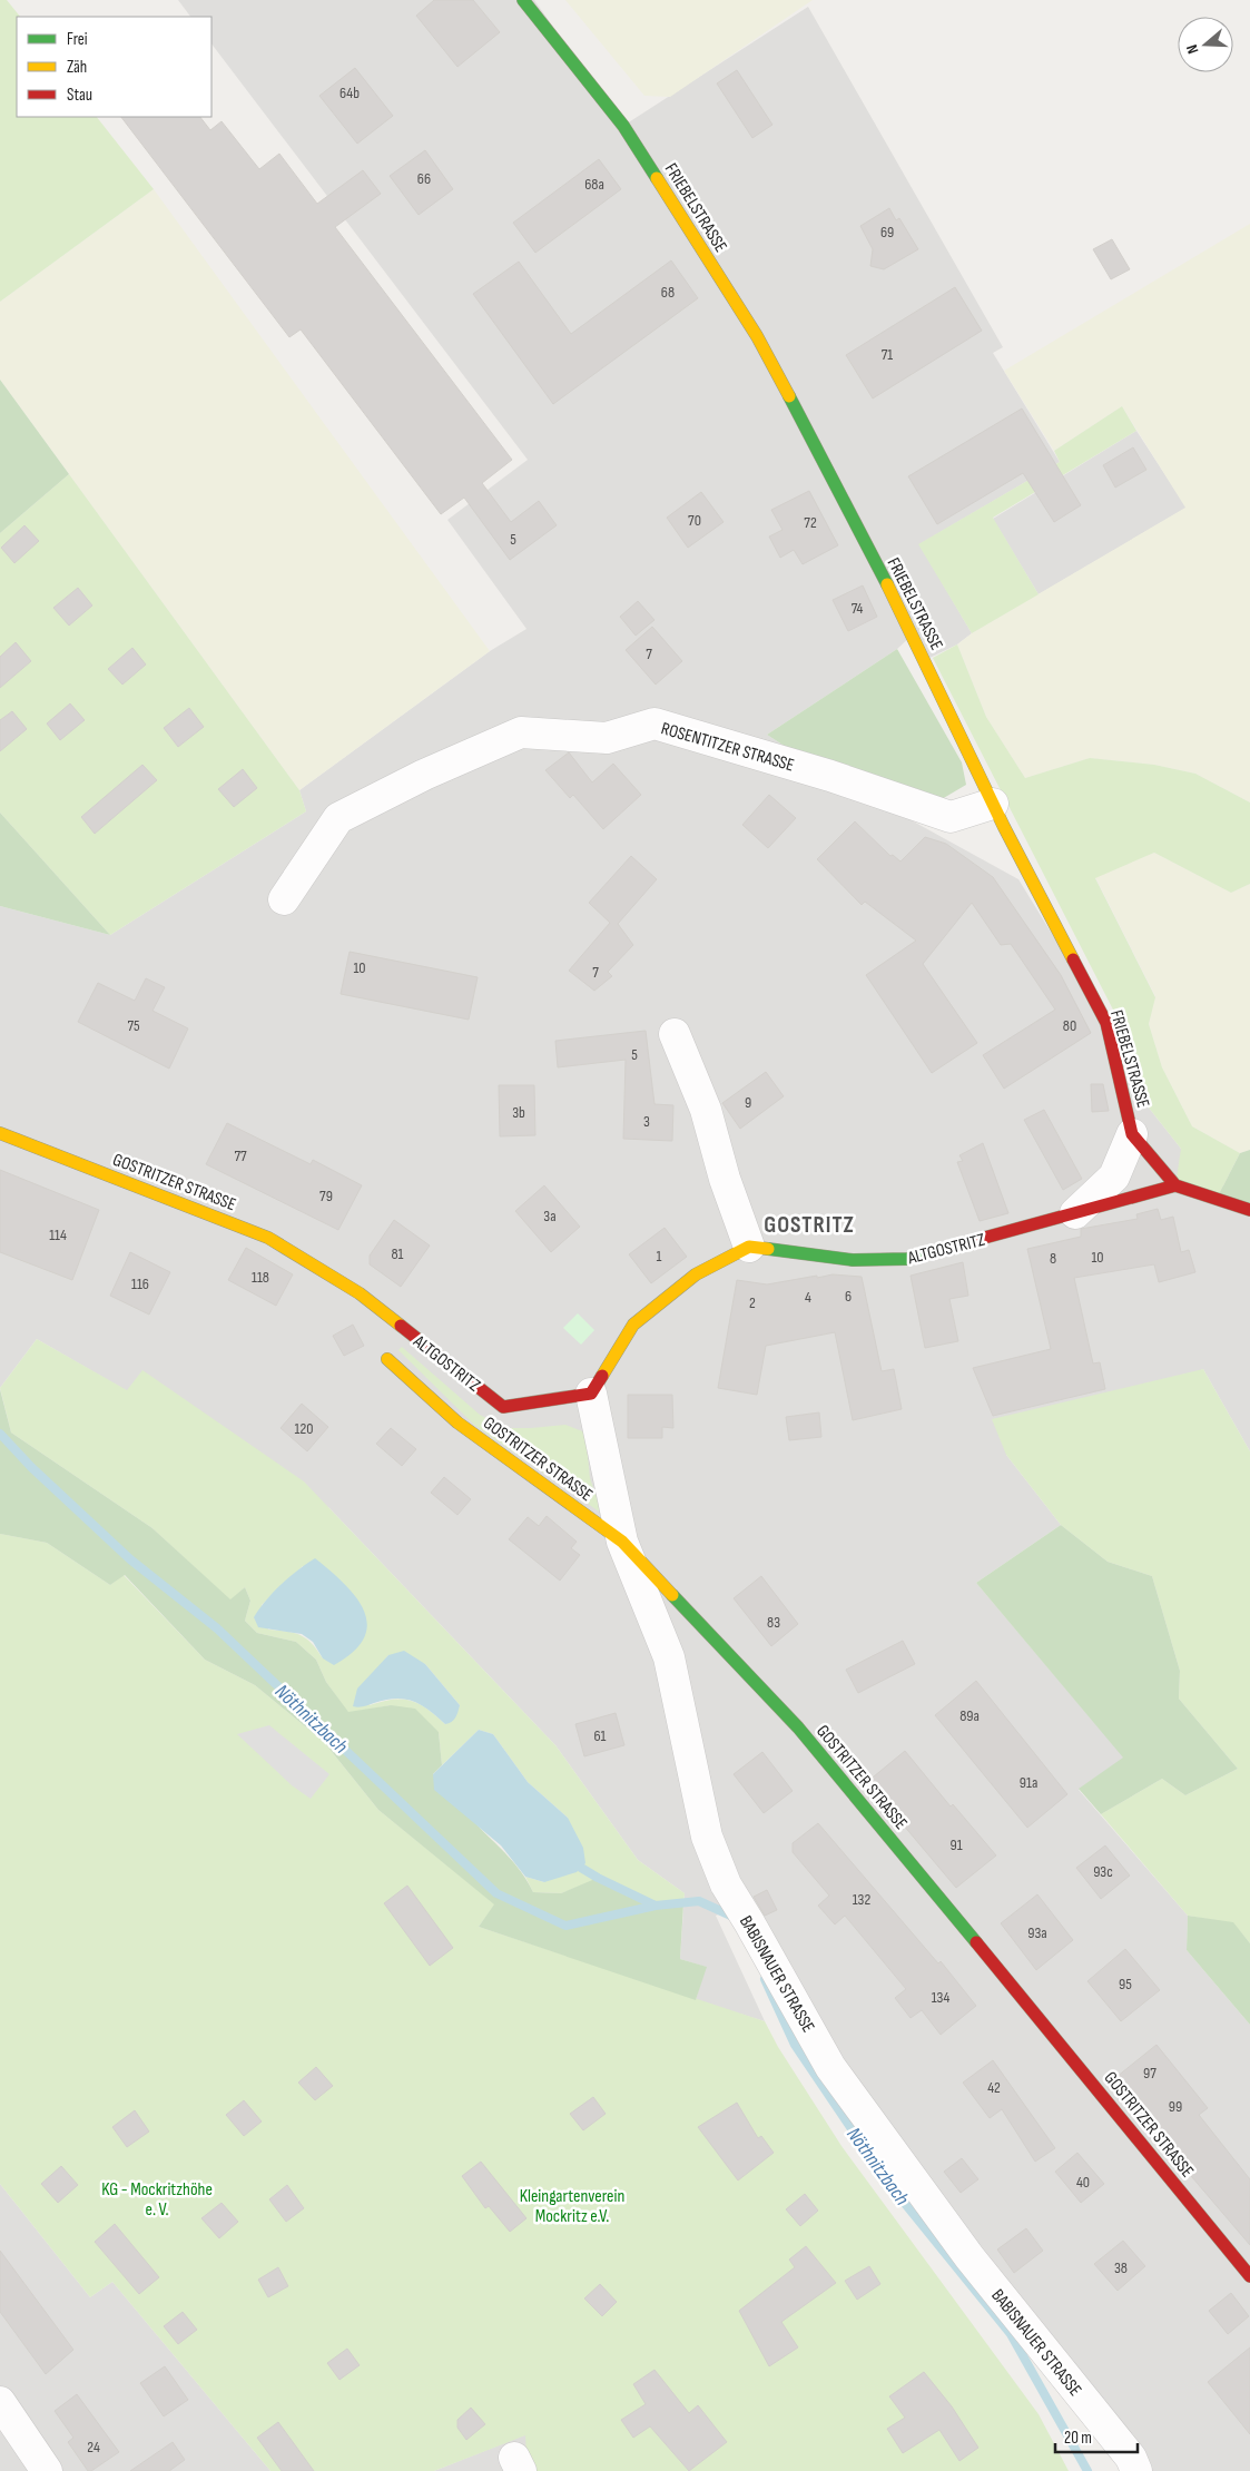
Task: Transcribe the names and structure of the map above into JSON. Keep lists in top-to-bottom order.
{
  "streets": {
    "street": [
      "FRIEBELSTRASSE",
      "ROSENTITZER STRASSE",
      "GOSTRITZER STRASSE",
      "ALTGOSTRITZ",
      "BABISNAUER STRASSE"
    ]
  },
  "crossings": [
    ["FRIEBELSTRASSE", "ROSENTITZER STRASSE"],
    ["FRIEBELSTRASSE", "ALTGOSTRITZ"],
    ["GOSTRITZER STRASSE", "ALTGOSTRITZ"],
    ["GOSTRITZER STRASSE", "BABISNAUER STRASSE"],
    ["ALTGOSTRITZ", "BABISNAUER STRASSE"]
  ],
  "districts": ["GOSTRITZ"],
  "water": ["Nöthnitzbach"],
  "parks": ["KG - Mockritzhöhe e. V.", "Kleingartenverein Mockritz e.V."],
  "house_numbers": [
    "64b",
    "66",
    "68a",
    "69",
    "68",
    "71",
    "70",
    "72",
    "5",
    "74",
    "7",
    "10",
    "7",
    "75",
    "80",
    "5",
    "9",
    "3b",
    "3",
    "77",
    "79",
    "3a",
    "114",
    "81",
    "1",
    "10",
    "8",
    "118",
    "116",
    "6",
    "4",
    "2",
    "120",
    "83",
    "89a",
    "61",
    "91a",
    "91",
    "93c",
    "132",
    "93a",
    "95",
    "134",
    "97",
    "42",
    "99",
    "40",
    "38",
    "24"
  ],
  "legend": ["Frei", "Zäh", "Stau"],
  "scale_bar": "20 m",
  "north": "left"
}
